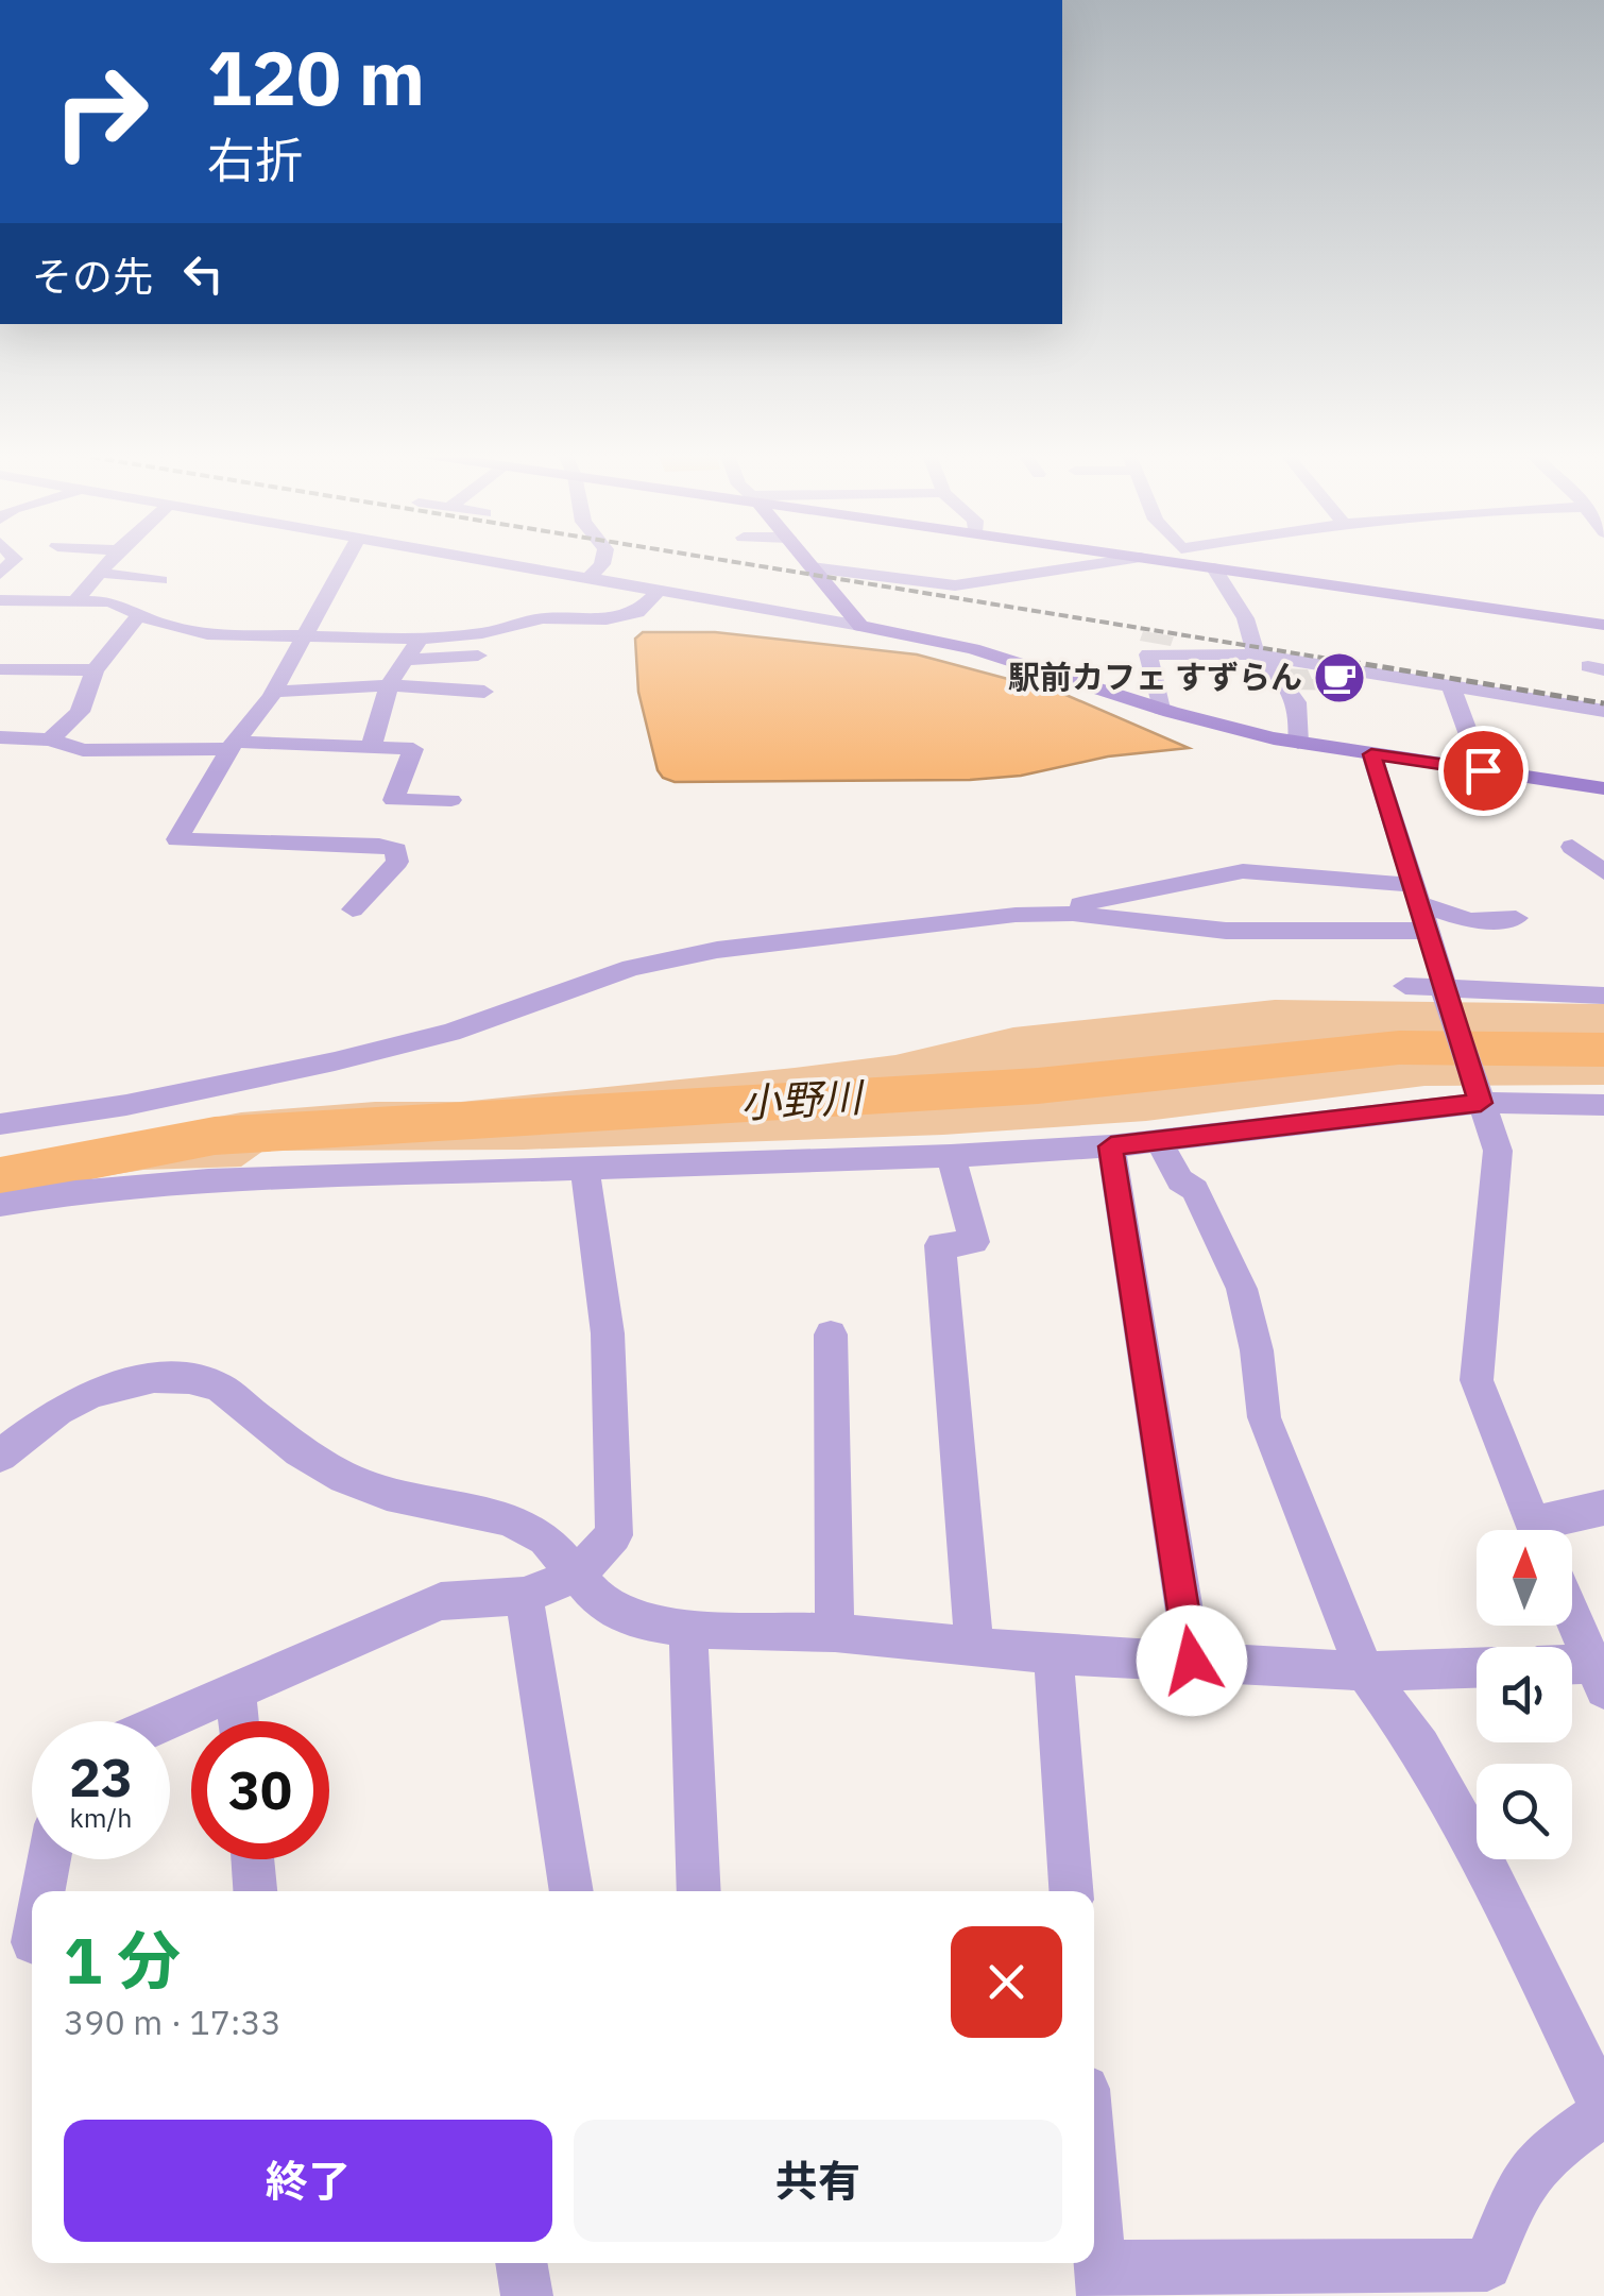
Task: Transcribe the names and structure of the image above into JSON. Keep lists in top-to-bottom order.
{
  "water": ["小野川"],
  "places": {
    "cafe": ["駅前カフェ すずらん"]
  },
  "north": "top",
  "page": {
    "turn": ["120 m", "右折"],
    "then": "その先",
    "speed": "23 km/h",
    "limit": "30",
    "heading": ["1 分", "390 m · 17:33"],
    "buttons": ["終了", "共有"]
  }
}
